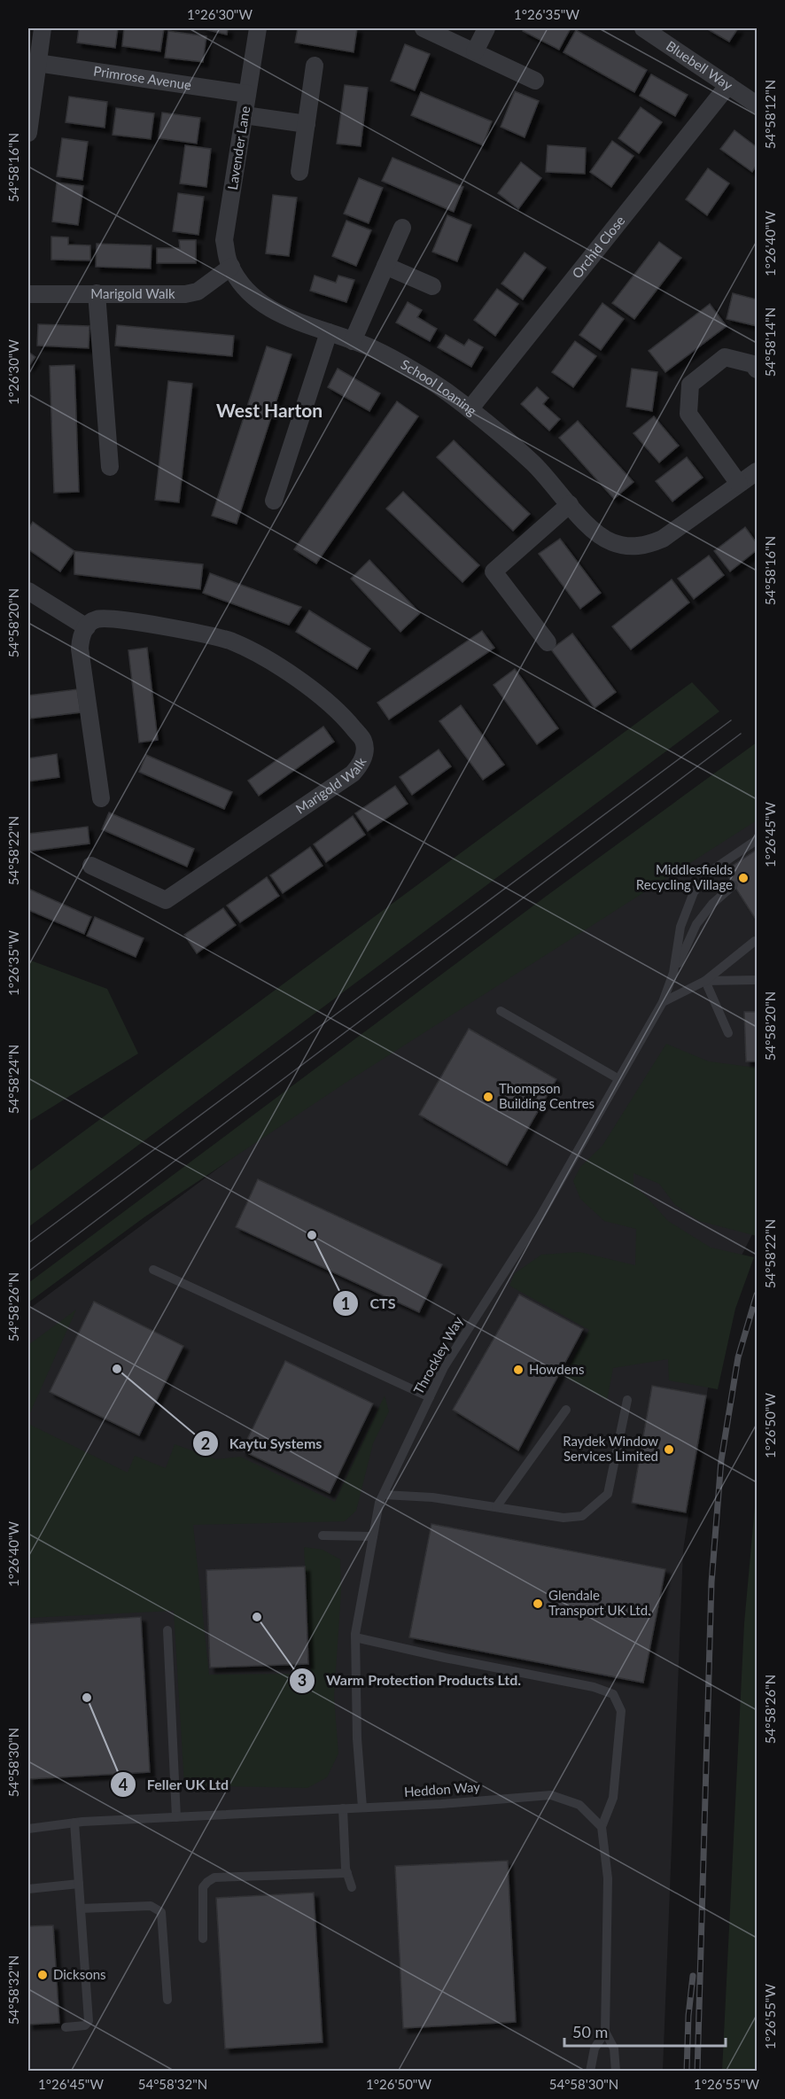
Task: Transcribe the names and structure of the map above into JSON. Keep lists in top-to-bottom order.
{
  "streets": {
    "street": [
      "Bluebell Way",
      "Primrose Avenue",
      "Lavender Lane",
      "Orchid Close",
      "Marigold Walk",
      "School Loaning"
    ],
    "lane": ["Throckley Way", "Heddon Way"]
  },
  "crossings": [
    ["Bluebell Way", "Orchid Close"],
    ["Primrose Avenue", "Lavender Lane"],
    ["Lavender Lane", "Marigold Walk"],
    ["Lavender Lane", "School Loaning"],
    ["Orchid Close", "School Loaning"],
    ["Marigold Walk", "School Loaning"],
    ["Throckley Way", "Heddon Way"]
  ],
  "districts": ["West Harton"],
  "places": [
    "Middlesfields Recycling Village",
    "Thompson Building Centres",
    "CTS",
    "Kaytu Systems",
    "Howdens",
    "Raydek Window Services Limited",
    "Glendale Transport UK Ltd.",
    "Warm Protection Products Ltd.",
    "Feller UK Ltd",
    "Dicksons"
  ],
  "scale_bar": "50 m",
  "coordinates": [
    "1°26'30\"W",
    "1°26'35\"W",
    "54°58'12\"N",
    "54°58'16\"N",
    "1°26'40\"W",
    "54°58'14\"N",
    "54°58'20\"N",
    "1°26'45\"W",
    "54°58'22\"N",
    "54°58'24\"N",
    "54°58'26\"N",
    "1°26'50\"W",
    "54°58'30\"N",
    "54°58'32\"N",
    "1°26'55\"W"
  ]
}
